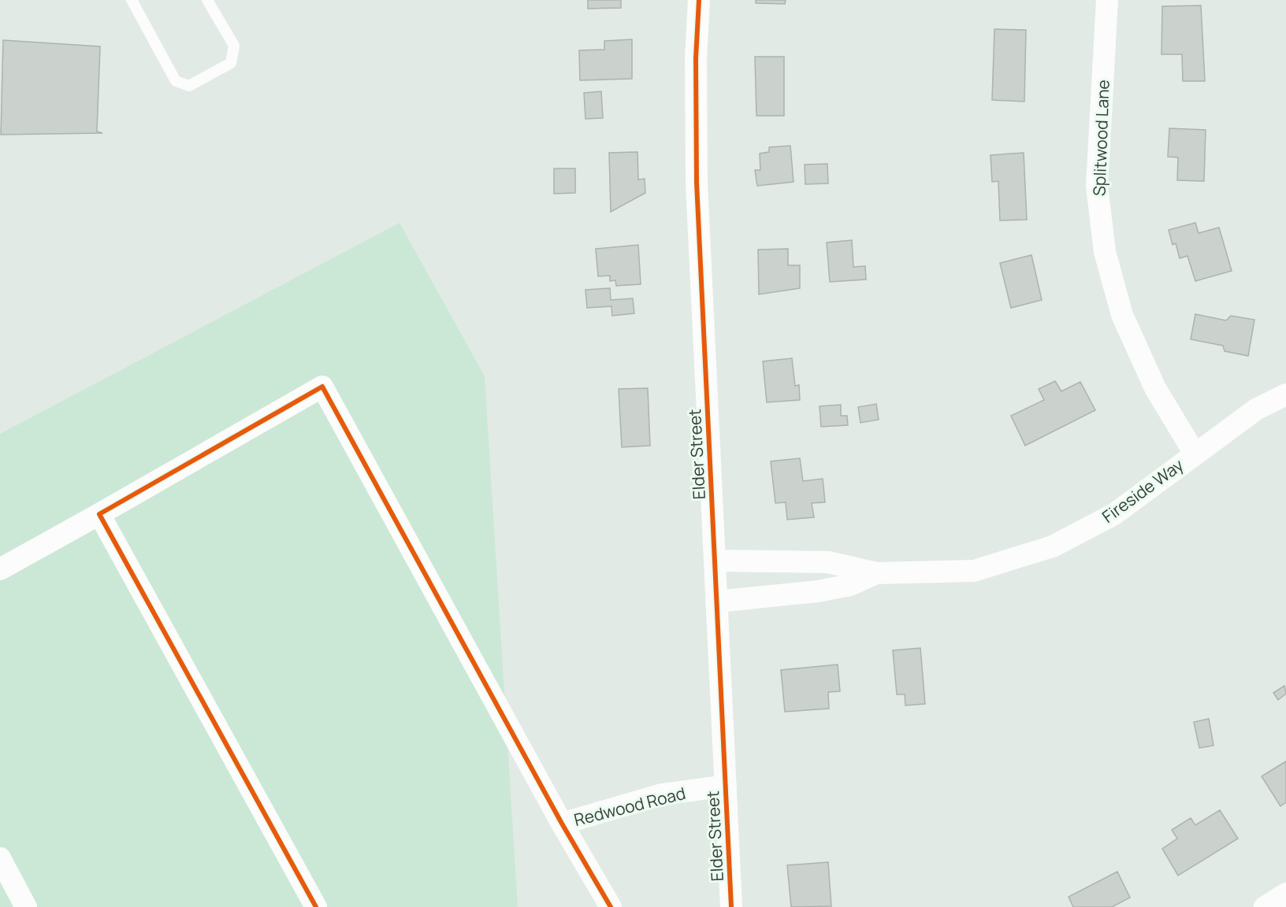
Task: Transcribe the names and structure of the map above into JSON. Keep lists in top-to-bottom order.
{
  "streets": {
    "street": [
      "Splitwood Lane",
      "Elder Street",
      "Fireside Way",
      "Redwood Road"
    ]
  },
  "crossings": [
    ["Splitwood Lane", "Fireside Way"],
    ["Elder Street", "Fireside Way"],
    ["Elder Street", "Redwood Road"]
  ]
}
